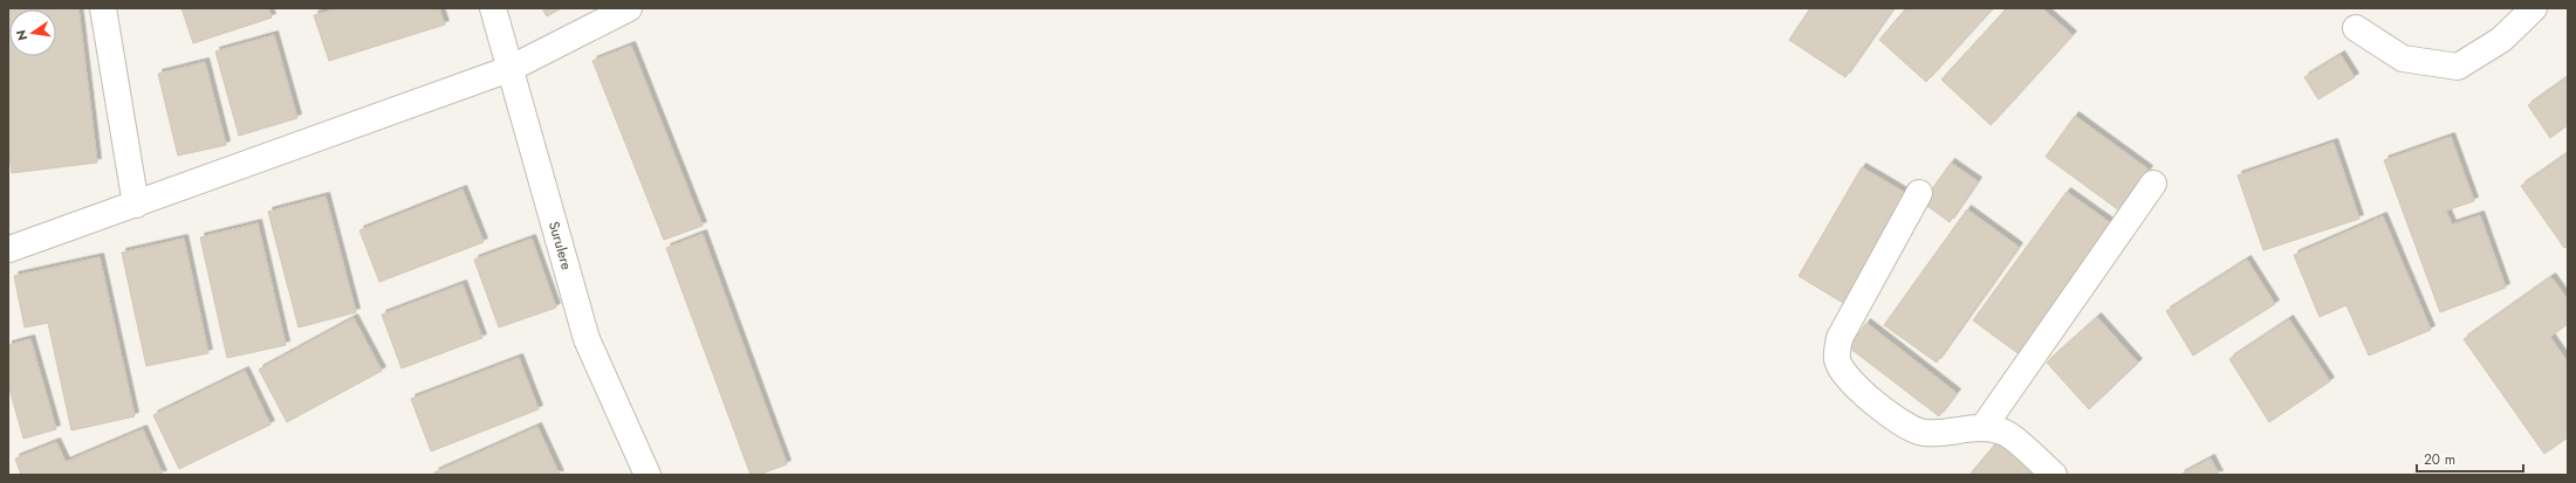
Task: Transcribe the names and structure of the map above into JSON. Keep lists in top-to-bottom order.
{
  "streets": {
    "street": ["Surulere"]
  },
  "scale_bar": "20 m",
  "north": "left"
}
